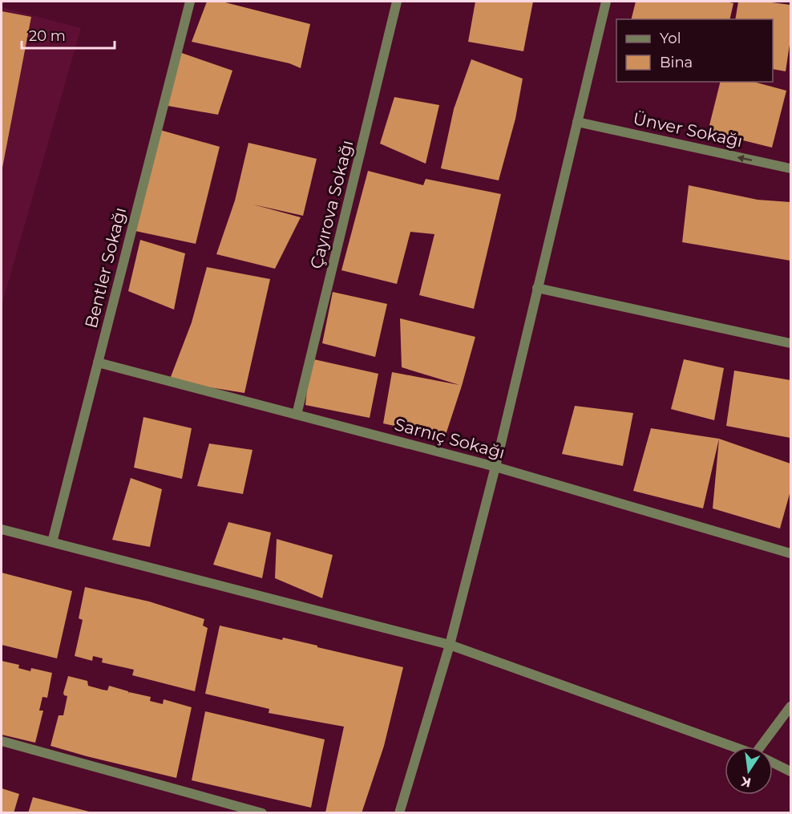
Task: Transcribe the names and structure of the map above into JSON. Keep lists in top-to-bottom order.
{
  "streets": {
    "street": [
      "Ünver Sokağı",
      "Çayırova Sokağı",
      "Bentler Sokağı",
      "Sarnıç Sokağı"
    ]
  },
  "crossings": [
    ["Çayırova Sokağı", "Sarnıç Sokağı"],
    ["Bentler Sokağı", "Sarnıç Sokağı"]
  ],
  "one_way": ["Ünver Sokağı"],
  "legend": ["Yol", "Bina"],
  "scale_bar": "20 m",
  "north": "bottom"
}
